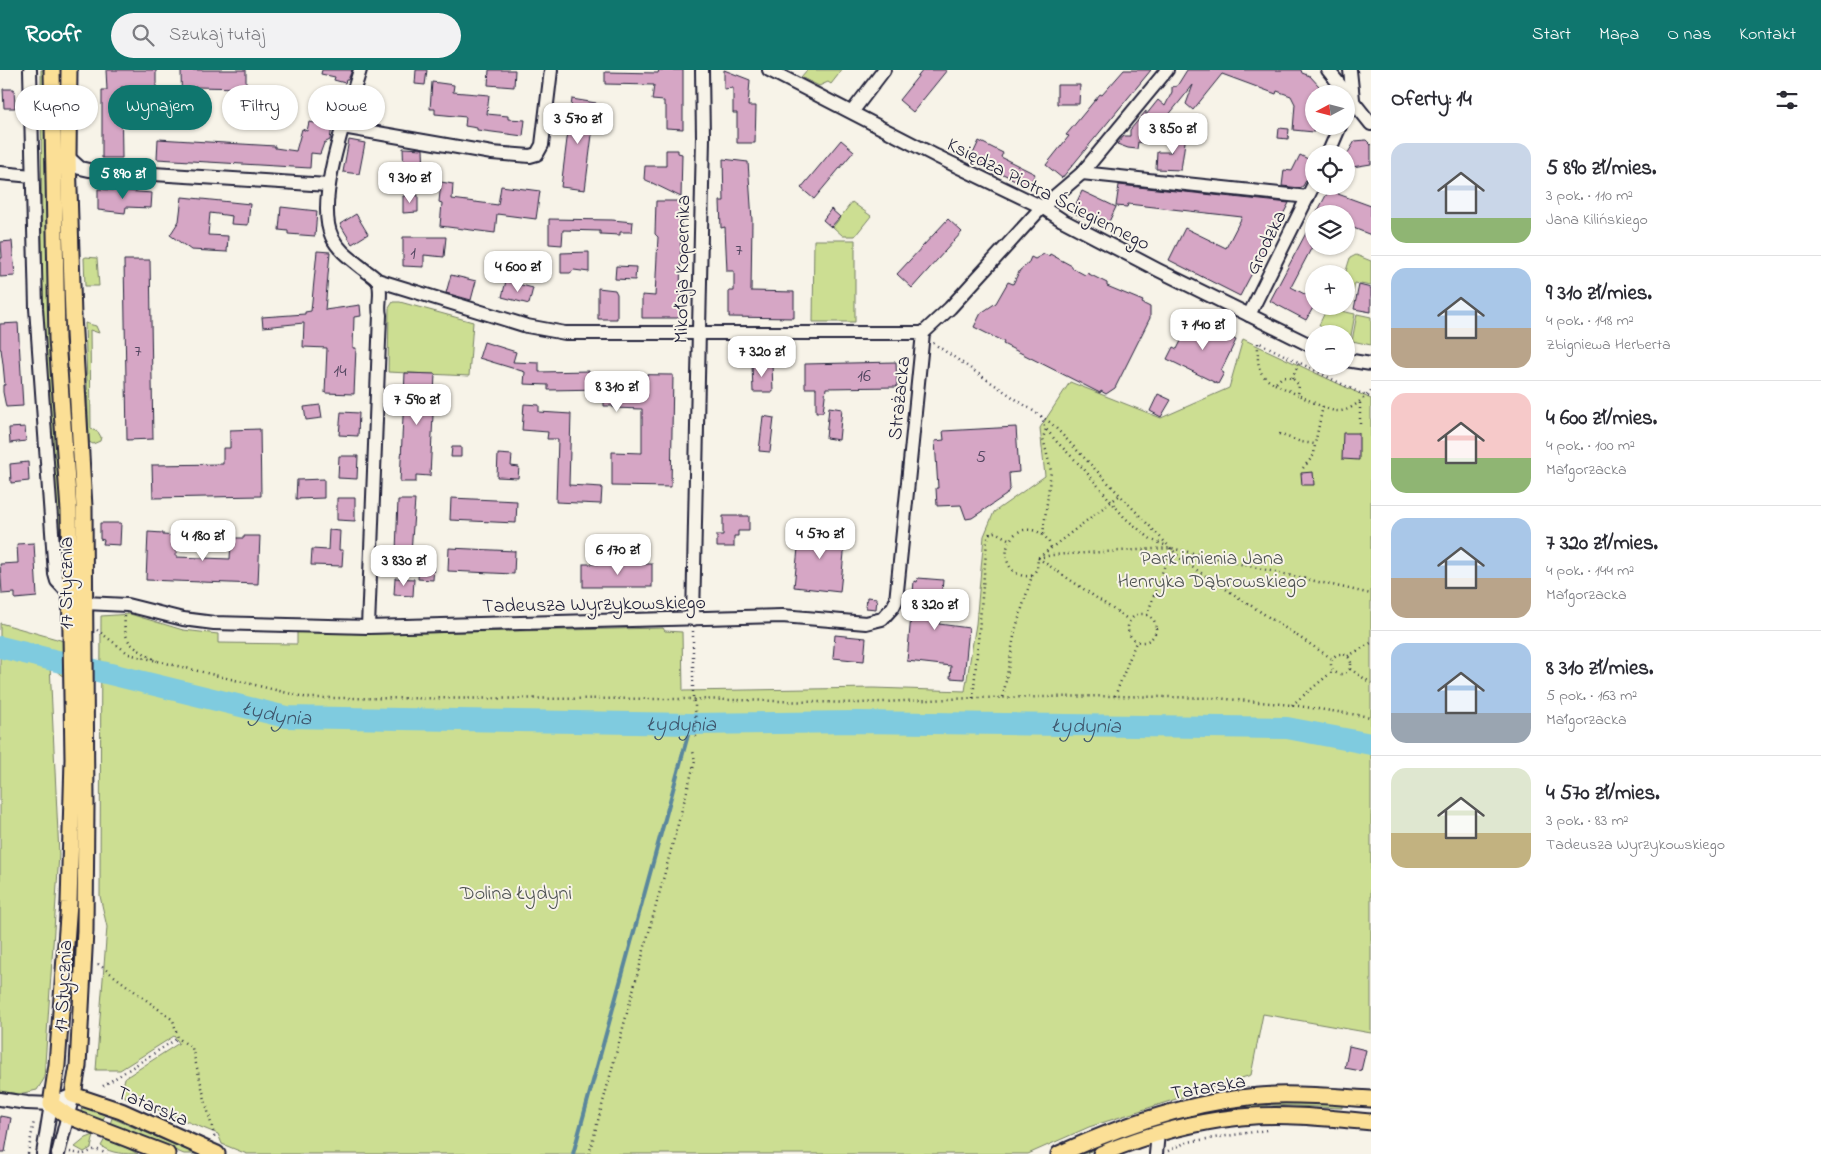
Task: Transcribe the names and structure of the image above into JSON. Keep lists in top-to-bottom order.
{
  "streets": {
    "main road": ["17 Stycznia", "Tatarska"],
    "street": [
      "Księdza Piotra Ściegiennego",
      "Grodzka",
      "Mikołaja Kopernika",
      "Strażacka",
      "Tadeusza Wyrzykowskiego"
    ]
  },
  "crossings": [
    ["Księdza Piotra Ściegiennego", "Grodzka"],
    ["Księdza Piotra Ściegiennego", "Strażacka"],
    ["Mikołaja Kopernika", "Tadeusza Wyrzykowskiego"],
    ["Strażacka", "Tadeusza Wyrzykowskiego"],
    ["17 Stycznia", "Tadeusza Wyrzykowskiego"],
    ["17 Stycznia", "Tatarska"]
  ],
  "water": ["Łydynia"],
  "parks": ["Park imienia Jana Henryka Dąbrowskiego", "Dolina Łydyni"],
  "house_numbers": [
    "7",
    "1",
    "7",
    "14",
    "16",
    "5"
  ],
  "north": "left",
  "page": {
    "header": "Roofr",
    "search": "Szukaj tutaj",
    "nav": [
      "Start",
      "Mapa",
      "O nas",
      "Kontakt"
    ],
    "heading": "Oferty: 14",
    "map_buttons": ["+", "−"],
    "chip": [
      "Kupno",
      "Wynajem",
      "Filtry",
      "Nowe"
    ],
    "price": [
      "3 570 zł",
      "3 850 zł",
      "5 890 zł",
      "9 310 zł",
      "4 600 zł",
      "7 140 zł",
      "7 320 zł",
      "8 310 zł",
      "7 590 zł",
      "4 570 zł",
      "4 180 zł",
      "6 170 zł",
      "3 830 zł",
      "8 320 zł"
    ],
    "list": [
      {
        "name": "5 890 zł/mies.",
        "note": "3 pok. · 110 m² · Jana Kilińskiego"
      },
      {
        "name": "9 310 zł/mies.",
        "note": "4 pok. · 148 m² · Zbigniewa Herberta"
      },
      {
        "name": "4 600 zł/mies.",
        "note": "4 pok. · 100 m² · Małgorzacka"
      },
      {
        "name": "7 320 zł/mies.",
        "note": "4 pok. · 144 m² · Małgorzacka"
      },
      {
        "name": "8 310 zł/mies.",
        "note": "5 pok. · 163 m² · Małgorzacka"
      },
      {
        "name": "4 570 zł/mies.",
        "note": "3 pok. · 83 m² · Tadeusza Wyrzykowskiego"
      }
    ]
  }
}
